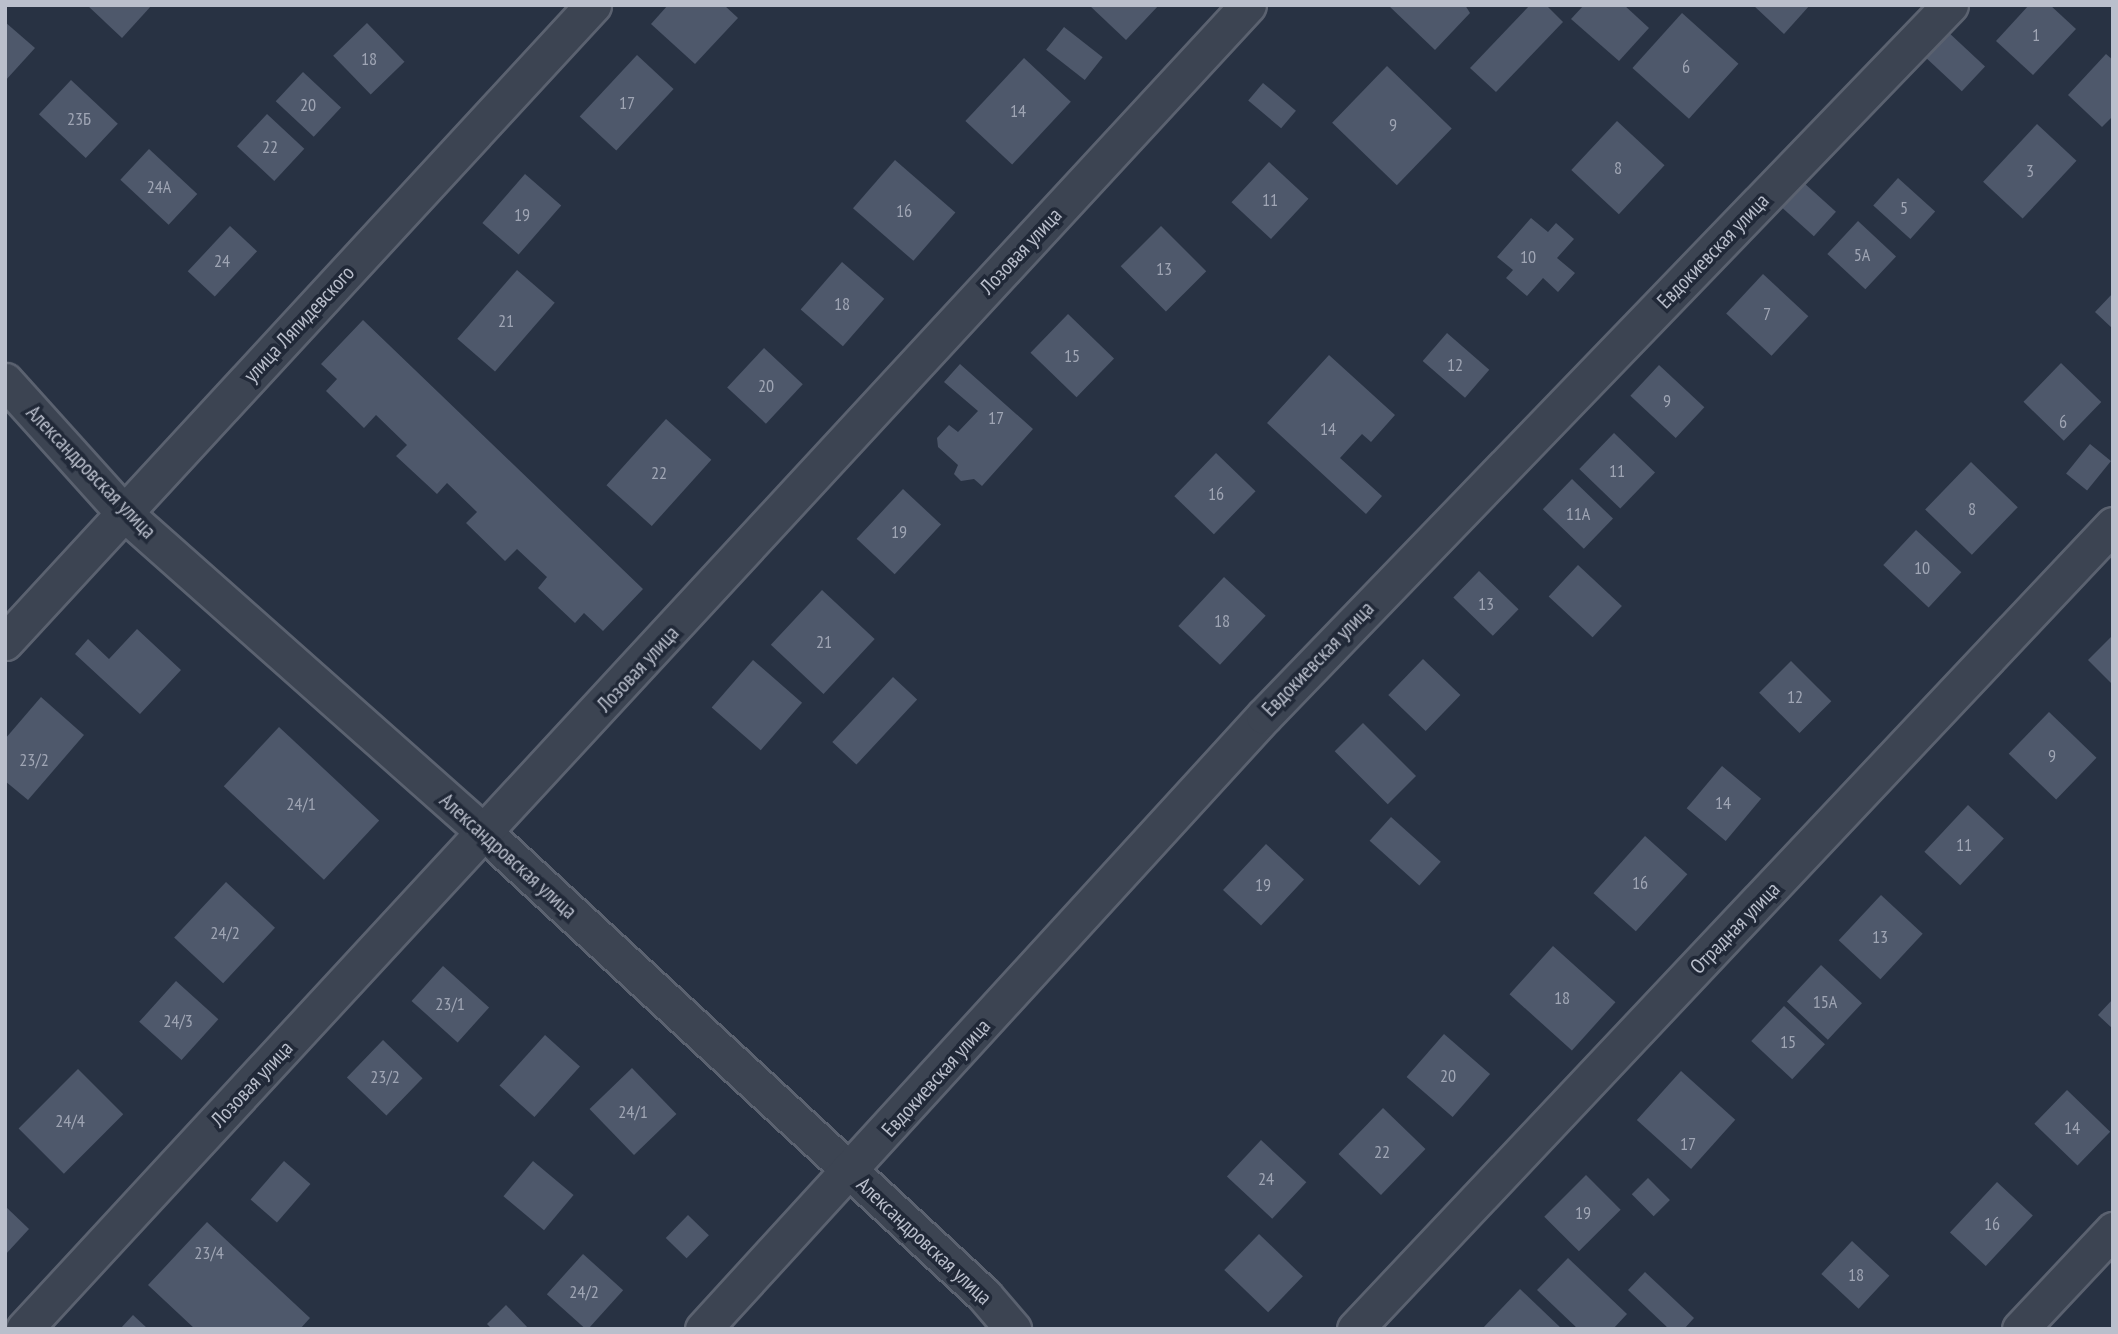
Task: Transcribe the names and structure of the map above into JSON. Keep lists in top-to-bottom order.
{
  "streets": {
    "street": [
      "Лозовая улица",
      "Евдокиевская улица",
      "улица Ляпидевского",
      "Александровская улица",
      "Отрадная улица"
    ]
  },
  "crossings": [
    ["Лозовая улица", "Александровская улица"],
    ["Евдокиевская улица", "Александровская улица"],
    ["улица Ляпидевского", "Александровская улица"]
  ],
  "house_numbers": [
    "1",
    "18",
    "6",
    "17",
    "20",
    "14",
    "23Б",
    "9",
    "22",
    "8",
    "3",
    "24А",
    "11",
    "5",
    "16",
    "19",
    "5А",
    "10",
    "24",
    "13",
    "18",
    "7",
    "21",
    "15",
    "12",
    "20",
    "9",
    "17",
    "6",
    "14",
    "11",
    "22",
    "16",
    "8",
    "11А",
    "19",
    "10",
    "13",
    "18",
    "21",
    "12",
    "9",
    "23/2",
    "14",
    "24/1",
    "11",
    "16",
    "19",
    "24/2",
    "13",
    "18",
    "15А",
    "23/1",
    "24/3",
    "15",
    "20",
    "23/2",
    "24/1",
    "24/4",
    "14",
    "17",
    "22",
    "24",
    "19",
    "16",
    "23/4",
    "18",
    "24/2"
  ]
}
